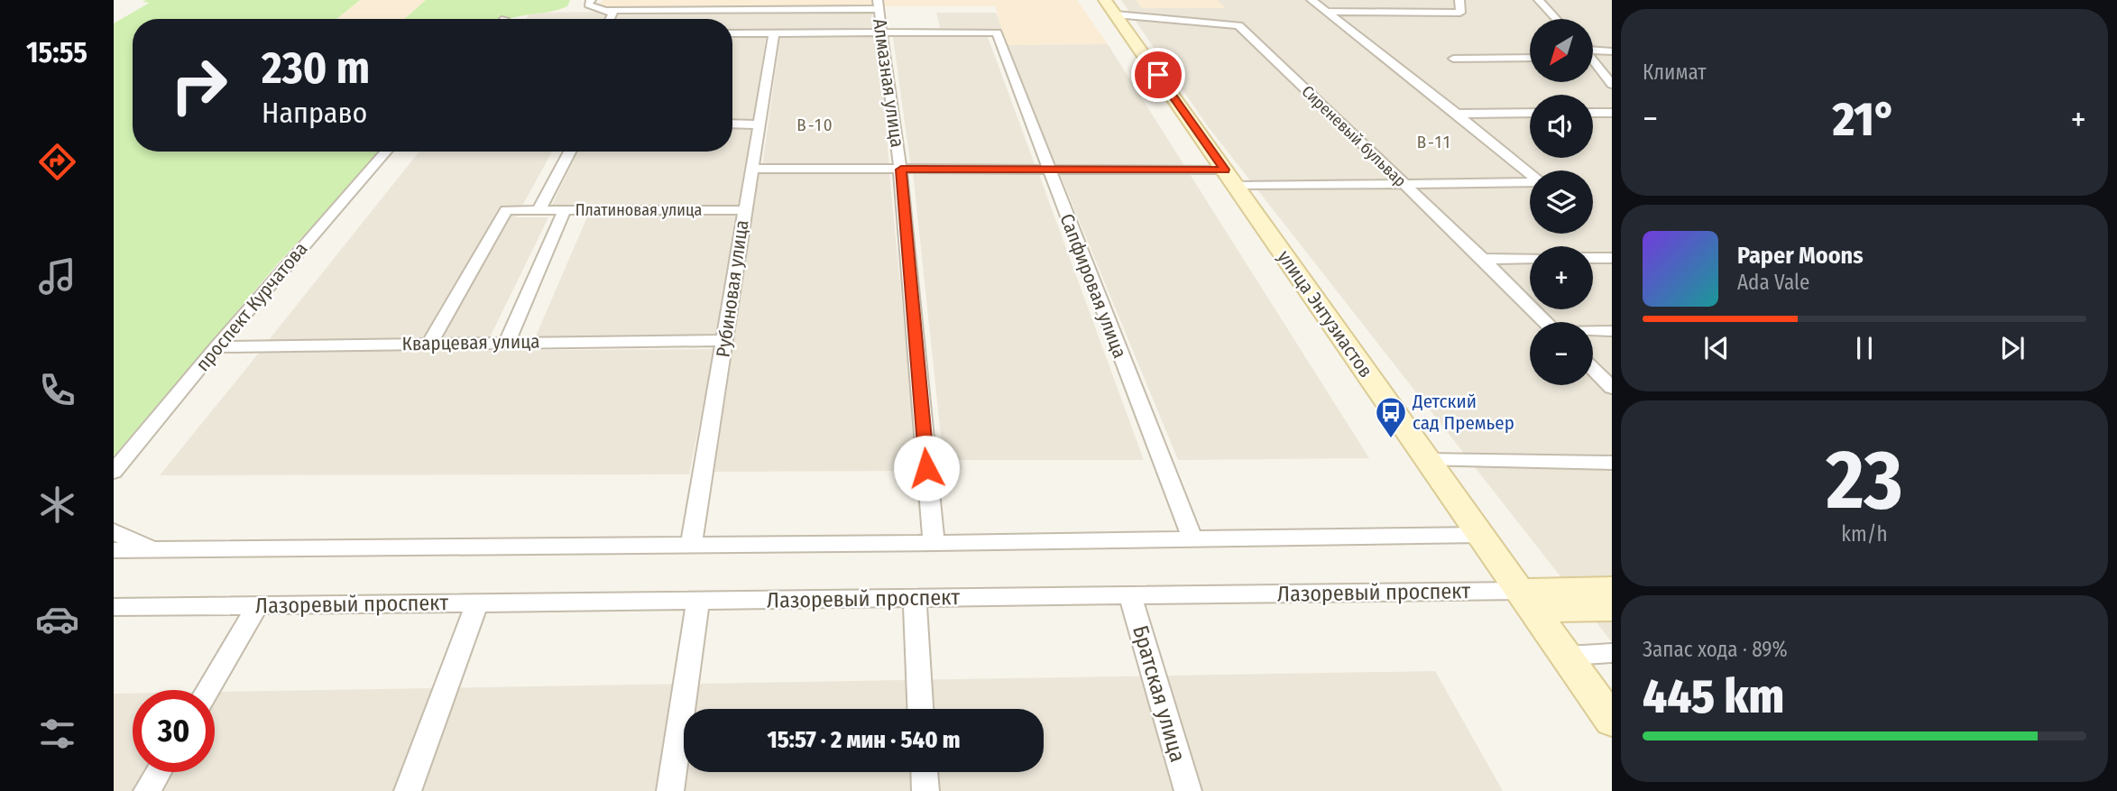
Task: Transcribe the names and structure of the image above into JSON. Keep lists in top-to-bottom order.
{
  "streets": {
    "street": [
      "Алмазная улица",
      "Сиреневый бульвар",
      "Платиновая улица",
      "Сапфировая улица",
      "Рубиновая улица",
      "проспект Курчатова",
      "улица Энтузиастов",
      "Кварцевая улица",
      "Лазоревый проспект",
      "Братская улица"
    ]
  },
  "crossings": [
    ["Алмазная улица", "Сапфировая улица"],
    ["Сиреневый бульвар", "улица Энтузиастов"],
    ["Платиновая улица", "Рубиновая улица"],
    ["Платиновая улица", "Кварцевая улица"],
    ["Рубиновая улица", "Кварцевая улица"],
    ["проспект Курчатова", "Кварцевая улица"],
    ["улица Энтузиастов", "Лазоревый проспект"],
    ["Лазоревый проспект", "Братская улица"]
  ],
  "districts": ["В-10", "В-11"],
  "places": {
    "bus stop": ["Детский сад Премьер"]
  },
  "north": "bottom left",
  "page": {
    "tabs": "15:55",
    "tile": [
      "Климат",
      ["23", "km/h"],
      ["Запас хода · 89%", "445 km"]
    ],
    "map_buttons": ["+", "−"],
    "turn": ["230 m", "Направо"],
    "heat": ["−", "21°", "+"],
    "song": ["Paper Moons", "Ada Vale"],
    "limit": "30",
    "trip": "15:57 · 2 мин · 540 m"
  }
}
